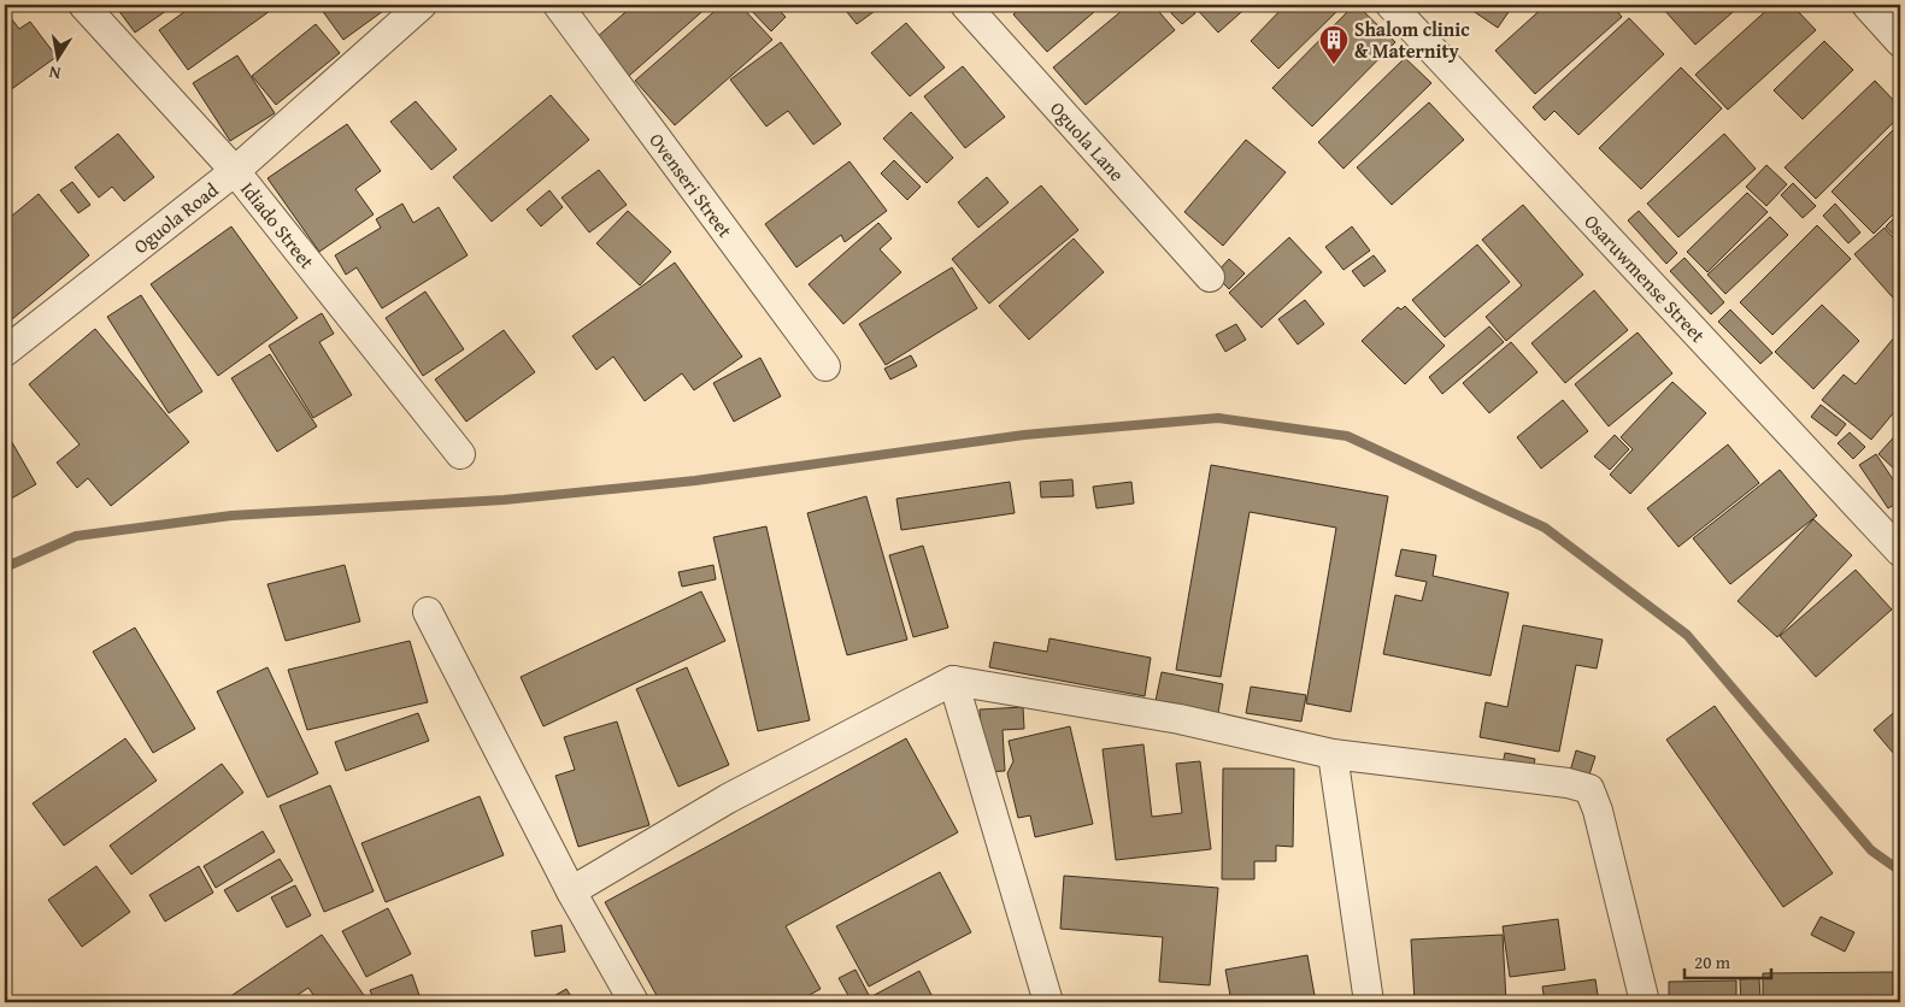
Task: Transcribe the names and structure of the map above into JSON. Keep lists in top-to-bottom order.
{
  "streets": {
    "street": [
      "Oguola Lane",
      "Ovenseri Street",
      "Oguola Road",
      "Idiado Street",
      "Osaruwmense Street"
    ]
  },
  "crossings": [
    ["Oguola Road", "Idiado Street"]
  ],
  "places": {
    "building": ["Shalom clinic & Maternity"]
  },
  "scale_bar": "20 m",
  "north": "bottom"
}
